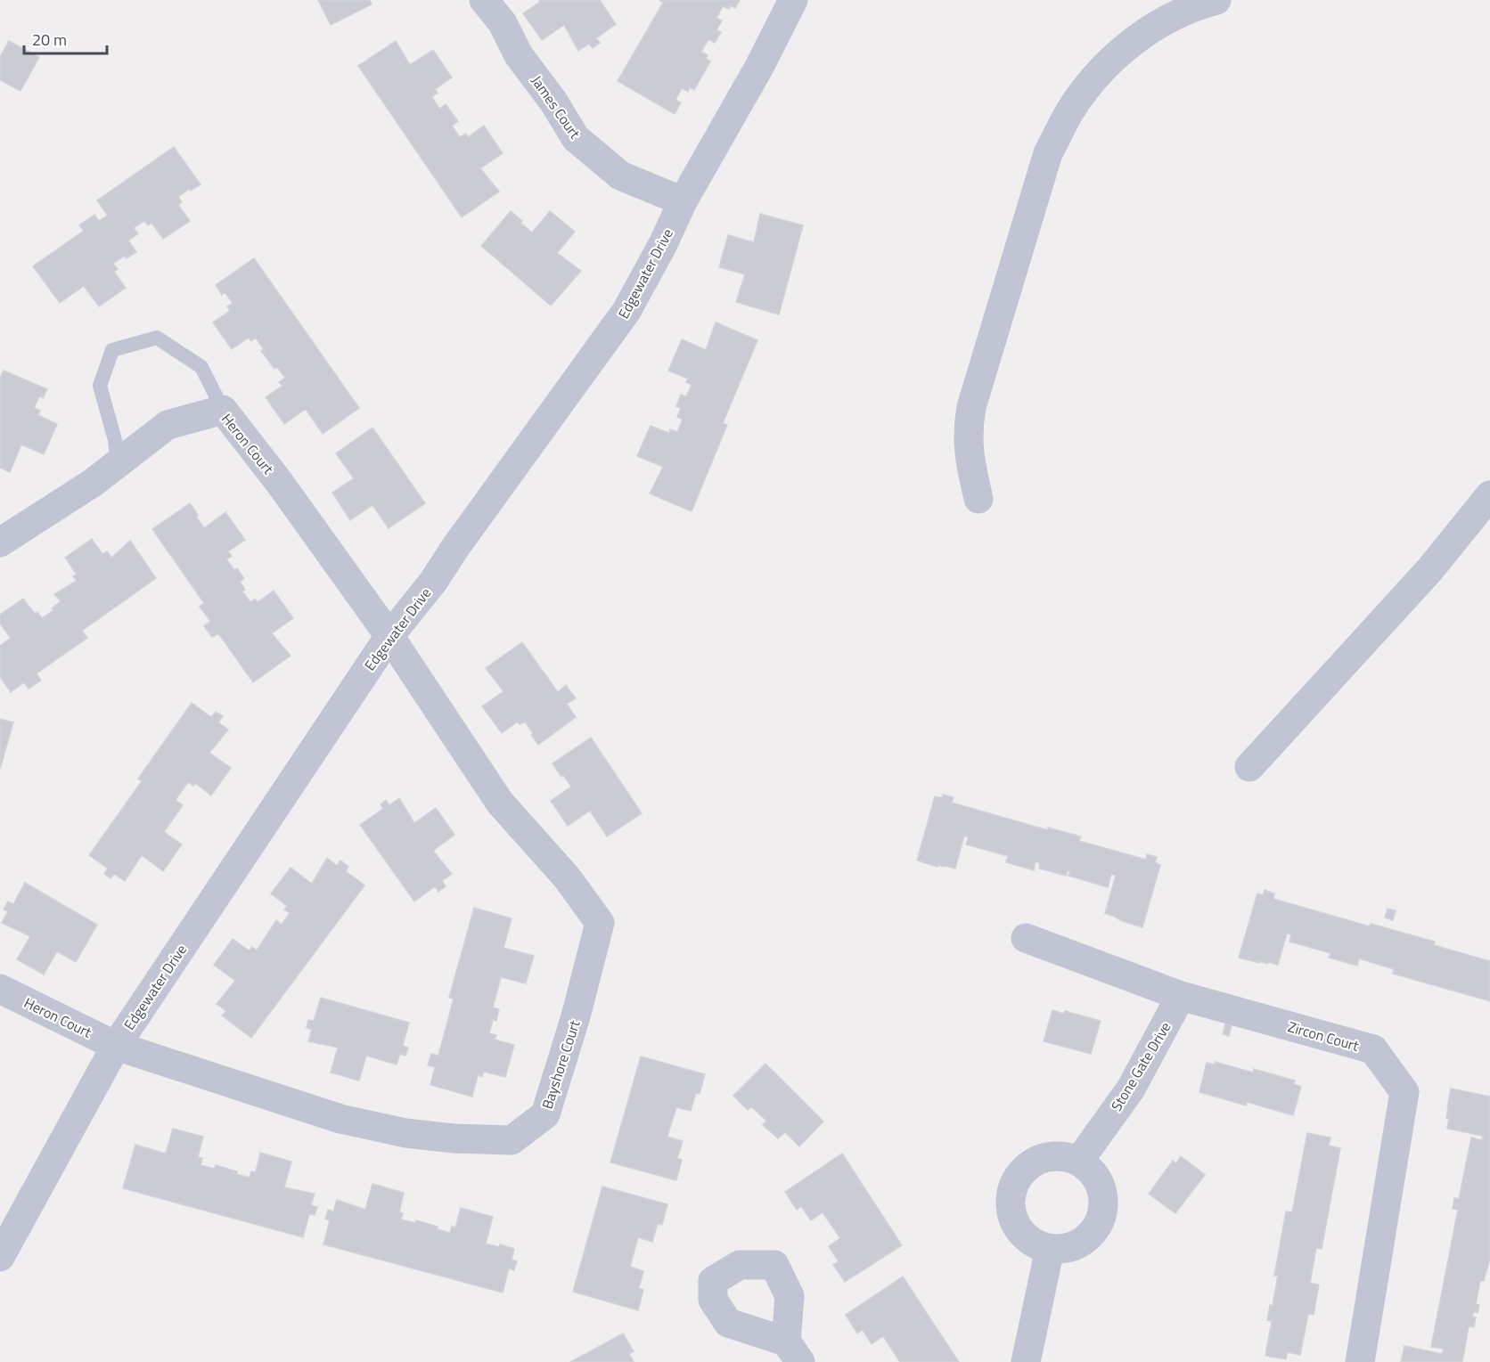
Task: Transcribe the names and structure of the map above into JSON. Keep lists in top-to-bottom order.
{
  "streets": {
    "street": [
      "James Court",
      "Edgewater Drive",
      "Heron Court",
      "Zircon Court",
      "Bayshore Court",
      "Stone Gate Drive"
    ]
  },
  "crossings": [
    ["James Court", "Edgewater Drive"],
    ["Edgewater Drive", "Heron Court"],
    ["Edgewater Drive", "Bayshore Court"],
    ["Heron Court", "Bayshore Court"],
    ["Zircon Court", "Stone Gate Drive"]
  ],
  "scale_bar": "20 m"
}
